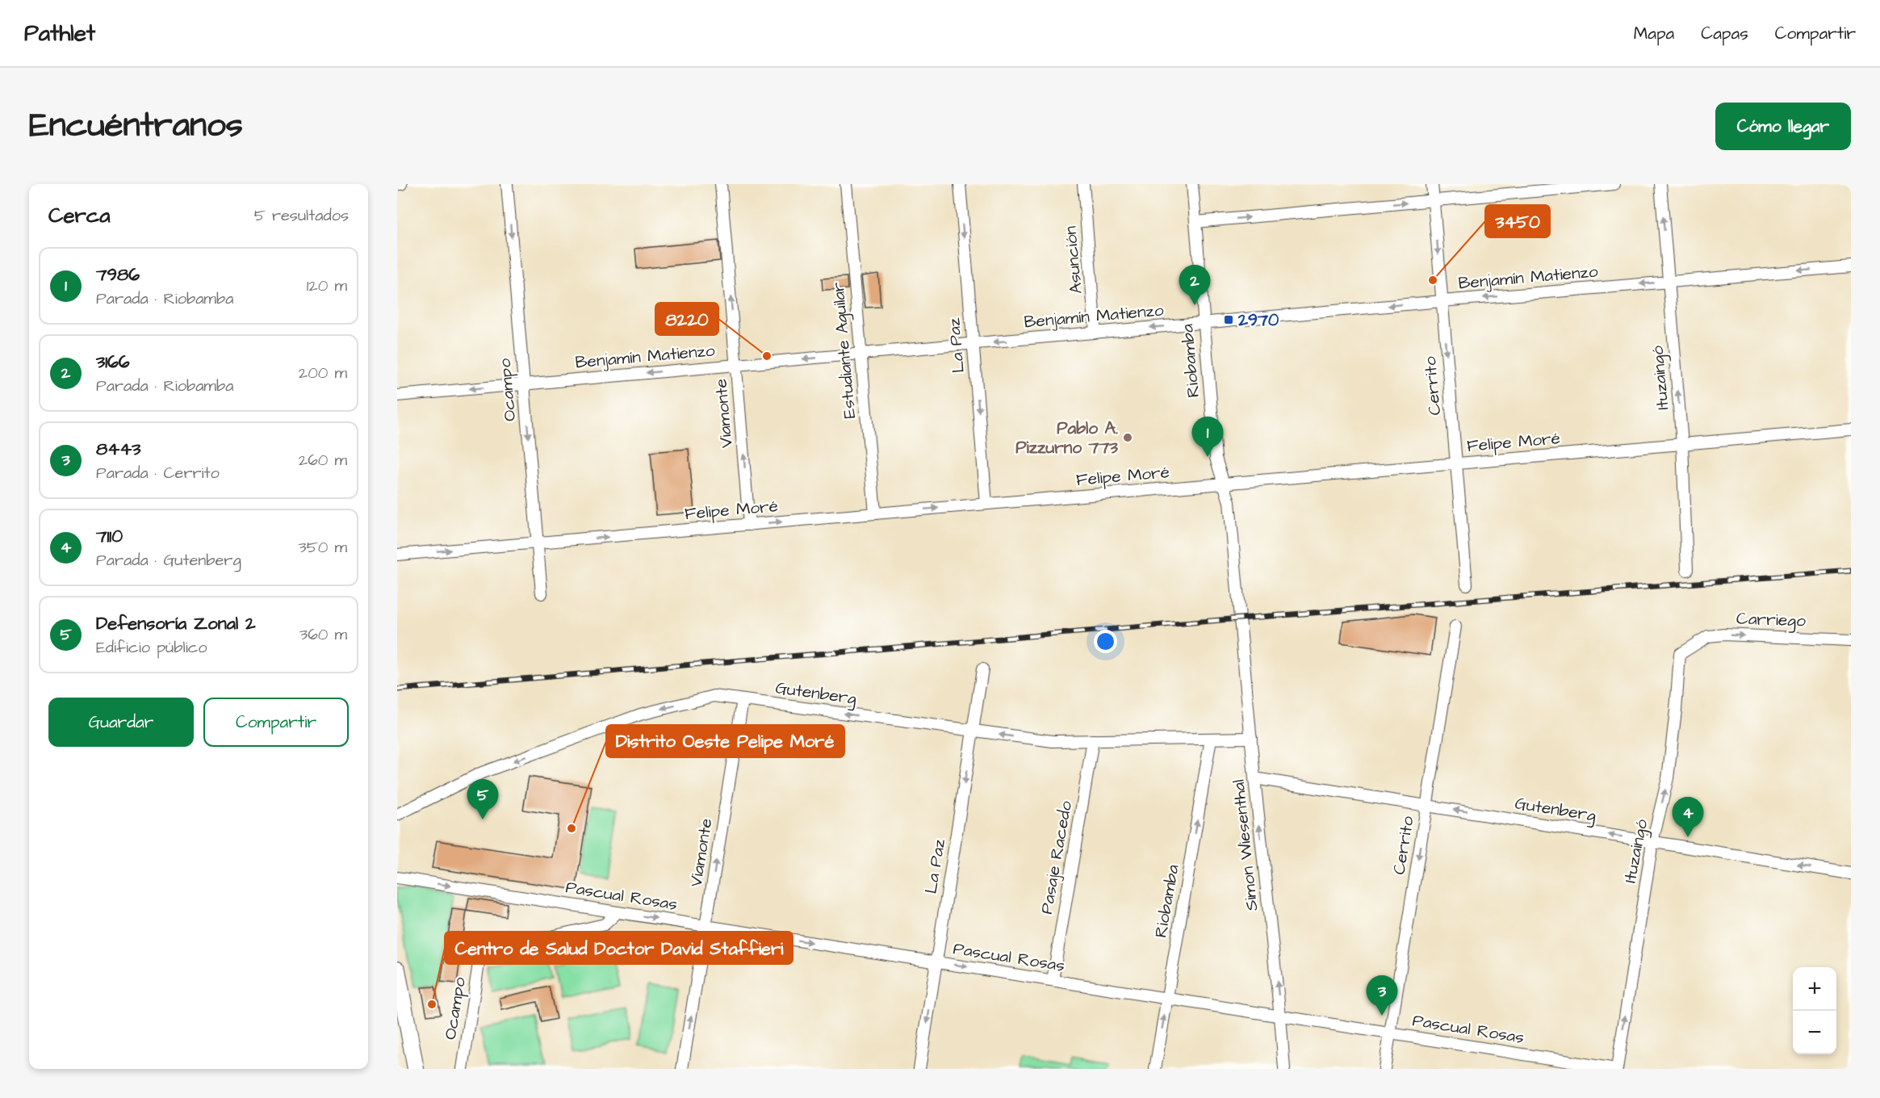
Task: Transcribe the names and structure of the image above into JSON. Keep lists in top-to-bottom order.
{
  "streets": {
    "street": [
      "Asunción",
      "Benjamín Matienzo",
      "La Paz",
      "Estudiante Aguilar",
      "Riobamba",
      "Ituzaingó",
      "Cerrito",
      "Ocampo",
      "Viamonte",
      "Felipe Moré",
      "Carriego",
      "Gutenberg",
      "Simon Wiesenthal",
      "Pasaje Racedo",
      "Pascual Rosas"
    ]
  },
  "crossings": [
    ["Asunción", "Benjamín Matienzo"],
    ["Benjamín Matienzo", "La Paz"],
    ["Benjamín Matienzo", "Estudiante Aguilar"],
    ["Benjamín Matienzo", "Riobamba"],
    ["Benjamín Matienzo", "Ituzaingó"],
    ["Benjamín Matienzo", "Cerrito"],
    ["Benjamín Matienzo", "Ocampo"],
    ["Benjamín Matienzo", "Viamonte"],
    ["La Paz", "Felipe Moré"],
    ["La Paz", "Gutenberg"],
    ["La Paz", "Pascual Rosas"],
    ["Estudiante Aguilar", "Felipe Moré"],
    ["Riobamba", "Felipe Moré"],
    ["Riobamba", "Gutenberg"],
    ["Riobamba", "Simon Wiesenthal"],
    ["Riobamba", "Pascual Rosas"],
    ["Ituzaingó", "Felipe Moré"],
    ["Ituzaingó", "Carriego"],
    ["Ituzaingó", "Gutenberg"],
    ["Ituzaingó", "Pascual Rosas"],
    ["Cerrito", "Felipe Moré"],
    ["Cerrito", "Gutenberg"],
    ["Cerrito", "Pascual Rosas"],
    ["Ocampo", "Felipe Moré"],
    ["Ocampo", "Pascual Rosas"],
    ["Viamonte", "Felipe Moré"],
    ["Viamonte", "Gutenberg"],
    ["Viamonte", "Pascual Rosas"],
    ["Gutenberg", "Simon Wiesenthal"],
    ["Gutenberg", "Pasaje Racedo"],
    ["Simon Wiesenthal", "Pascual Rosas"],
    ["Pasaje Racedo", "Pascual Rosas"]
  ],
  "one_way": [
    "Benjamín Matienzo",
    "La Paz",
    "Riobamba",
    "Ituzaingó",
    "Cerrito",
    "Ocampo",
    "Viamonte",
    "Felipe Moré",
    "Carriego",
    "Gutenberg",
    "Simon Wiesenthal",
    "Pascual Rosas"
  ],
  "places": {
    "other": [
      "3450",
      "8220",
      "Pablo A. Pizzurno 773",
      "Distrito Oeste Pelipe Moré",
      "Centro de Salud Doctor David Staffieri"
    ],
    "transit": ["2970"]
  },
  "page": {
    "header": "Pathlet",
    "nav": ["Mapa", "Capas", "Compartir"],
    "title": "Encuéntranos",
    "buttons": [
      "Cómo llegar",
      ["Guardar", "Compartir"]
    ],
    "heading": ["Cerca", "5 resultados"],
    "list": [
      {
        "mark": "1",
        "name": "7986",
        "note": "Parada · Riobamba",
        "value": "120 m"
      },
      {
        "mark": "2",
        "name": "3166",
        "note": "Parada · Riobamba",
        "value": "200 m"
      },
      {
        "mark": "3",
        "name": "8443",
        "note": "Parada · Cerrito",
        "value": "260 m"
      },
      {
        "mark": "4",
        "name": "7110",
        "note": "Parada · Gutenberg",
        "value": "350 m"
      },
      {
        "mark": "5",
        "name": "Defensoría Zonal 2",
        "note": "Edificio público",
        "value": "360 m"
      }
    ],
    "pins": [
      "2",
      "1",
      "5",
      "4",
      "3"
    ],
    "map_buttons": ["+", "−"]
  }
}
